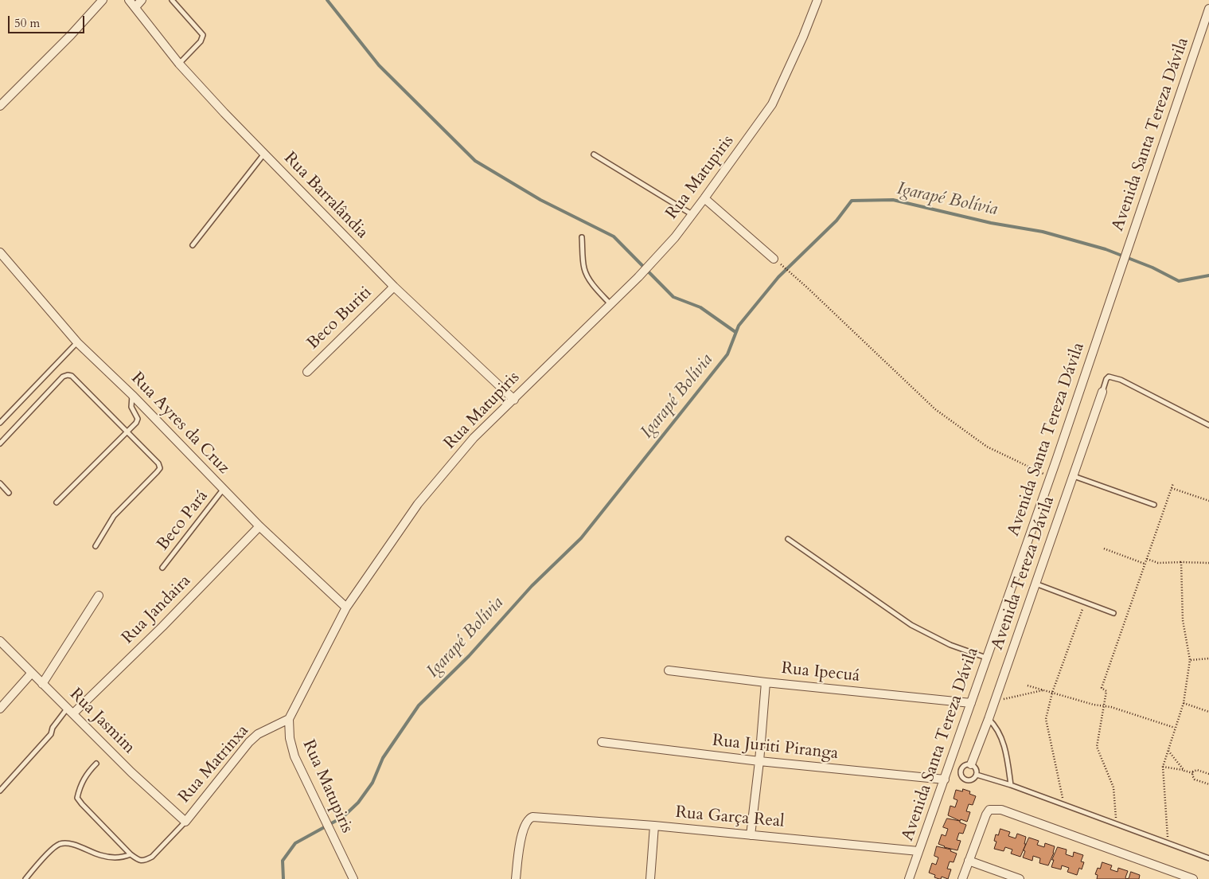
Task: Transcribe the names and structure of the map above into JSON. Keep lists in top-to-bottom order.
{
  "streets": {
    "street": [
      "Avenida Santa Tereza Dávila",
      "Rua Matupiris",
      "Rua Barralândia",
      "Beco Buriti",
      "Rua Ayres da Cruz",
      "Avenida Tereza Dávila",
      "Rua Jandaira",
      "Rua Ipecuá",
      "Rua Jasmim",
      "Rua Juriti Piranga",
      "Rua Matrinxa",
      "Rua Garça Real"
    ],
    "lane": ["Beco Pará"]
  },
  "crossings": [
    ["Avenida Santa Tereza Dávila", "Rua Ipecuá"],
    ["Avenida Santa Tereza Dávila", "Rua Juriti Piranga"],
    ["Avenida Santa Tereza Dávila", "Rua Garça Real"],
    ["Rua Matupiris", "Rua Barralândia"],
    ["Rua Matupiris", "Rua Ayres da Cruz"],
    ["Rua Matupiris", "Rua Matrinxa"],
    ["Rua Barralândia", "Beco Buriti"],
    ["Rua Ayres da Cruz", "Beco Pará"],
    ["Rua Ayres da Cruz", "Rua Jandaira"],
    ["Rua Jandaira", "Rua Jasmim"],
    ["Rua Jasmim", "Rua Matrinxa"]
  ],
  "water": ["Igarapé Bolívia"],
  "scale_bar": "50 m"
}
